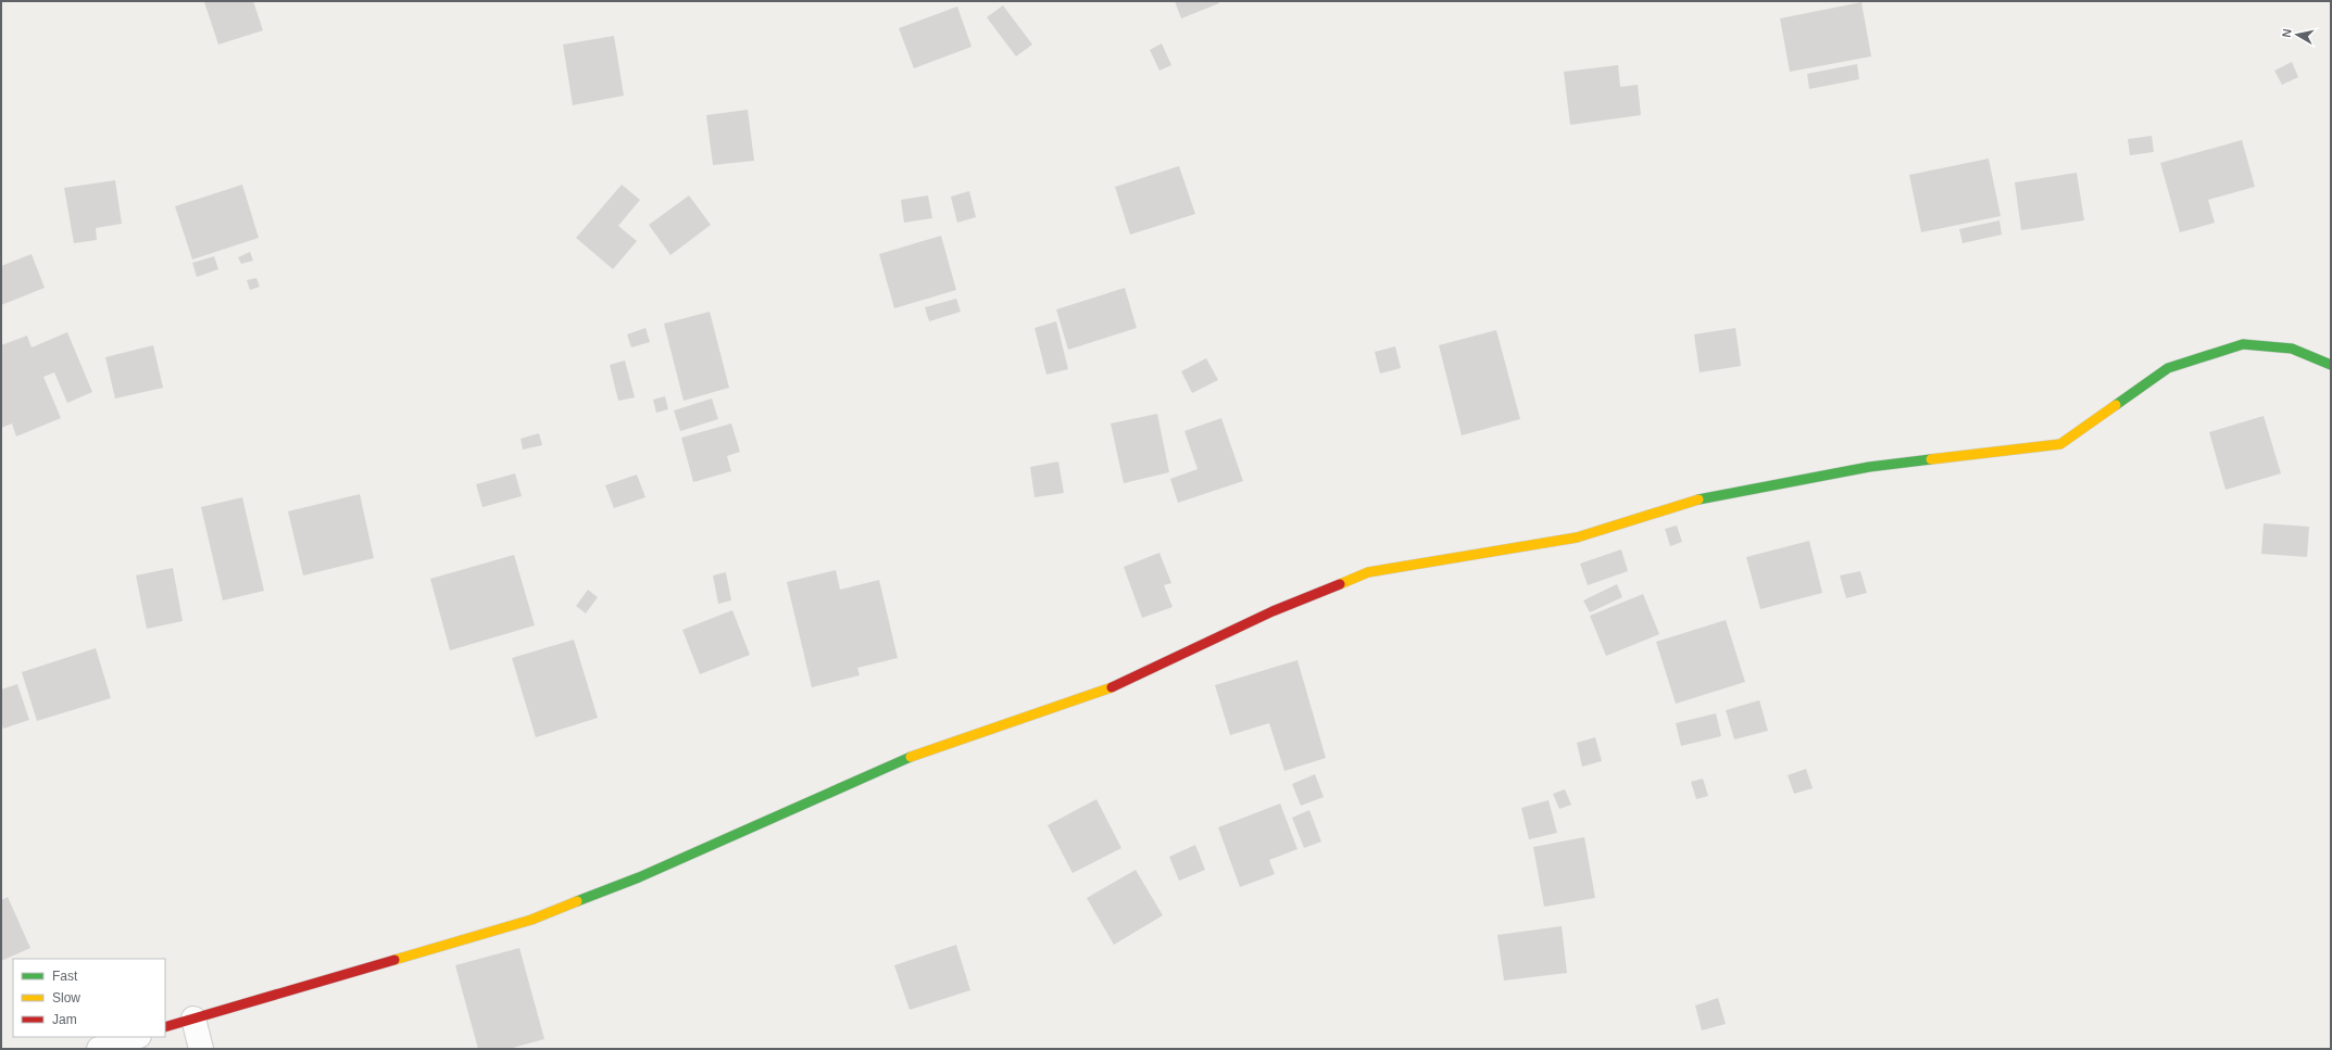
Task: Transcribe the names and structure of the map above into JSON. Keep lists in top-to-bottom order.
{
  "legend": ["Fast", "Slow", "Jam"],
  "north": "left"
}
